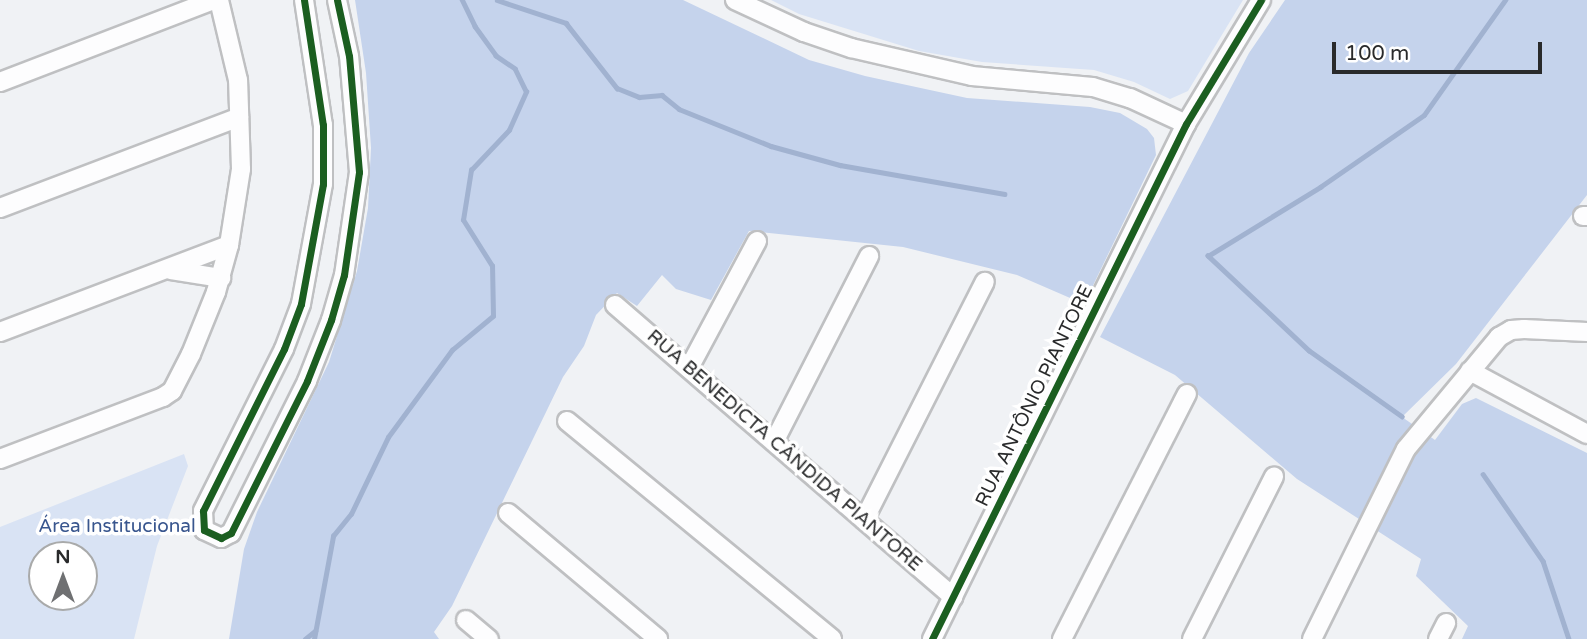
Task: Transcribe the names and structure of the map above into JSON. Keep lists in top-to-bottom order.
{
  "streets": {
    "street": ["RUA ANTÔNIO PIANTORE", "RUA BENEDICTA CÂNDIDA PIANTORE"]
  },
  "crossings": [
    ["RUA ANTÔNIO PIANTORE", "RUA BENEDICTA CÂNDIDA PIANTORE"]
  ],
  "parks": ["Área Institucional"],
  "scale_bar": "100 m",
  "north": "top"
}
